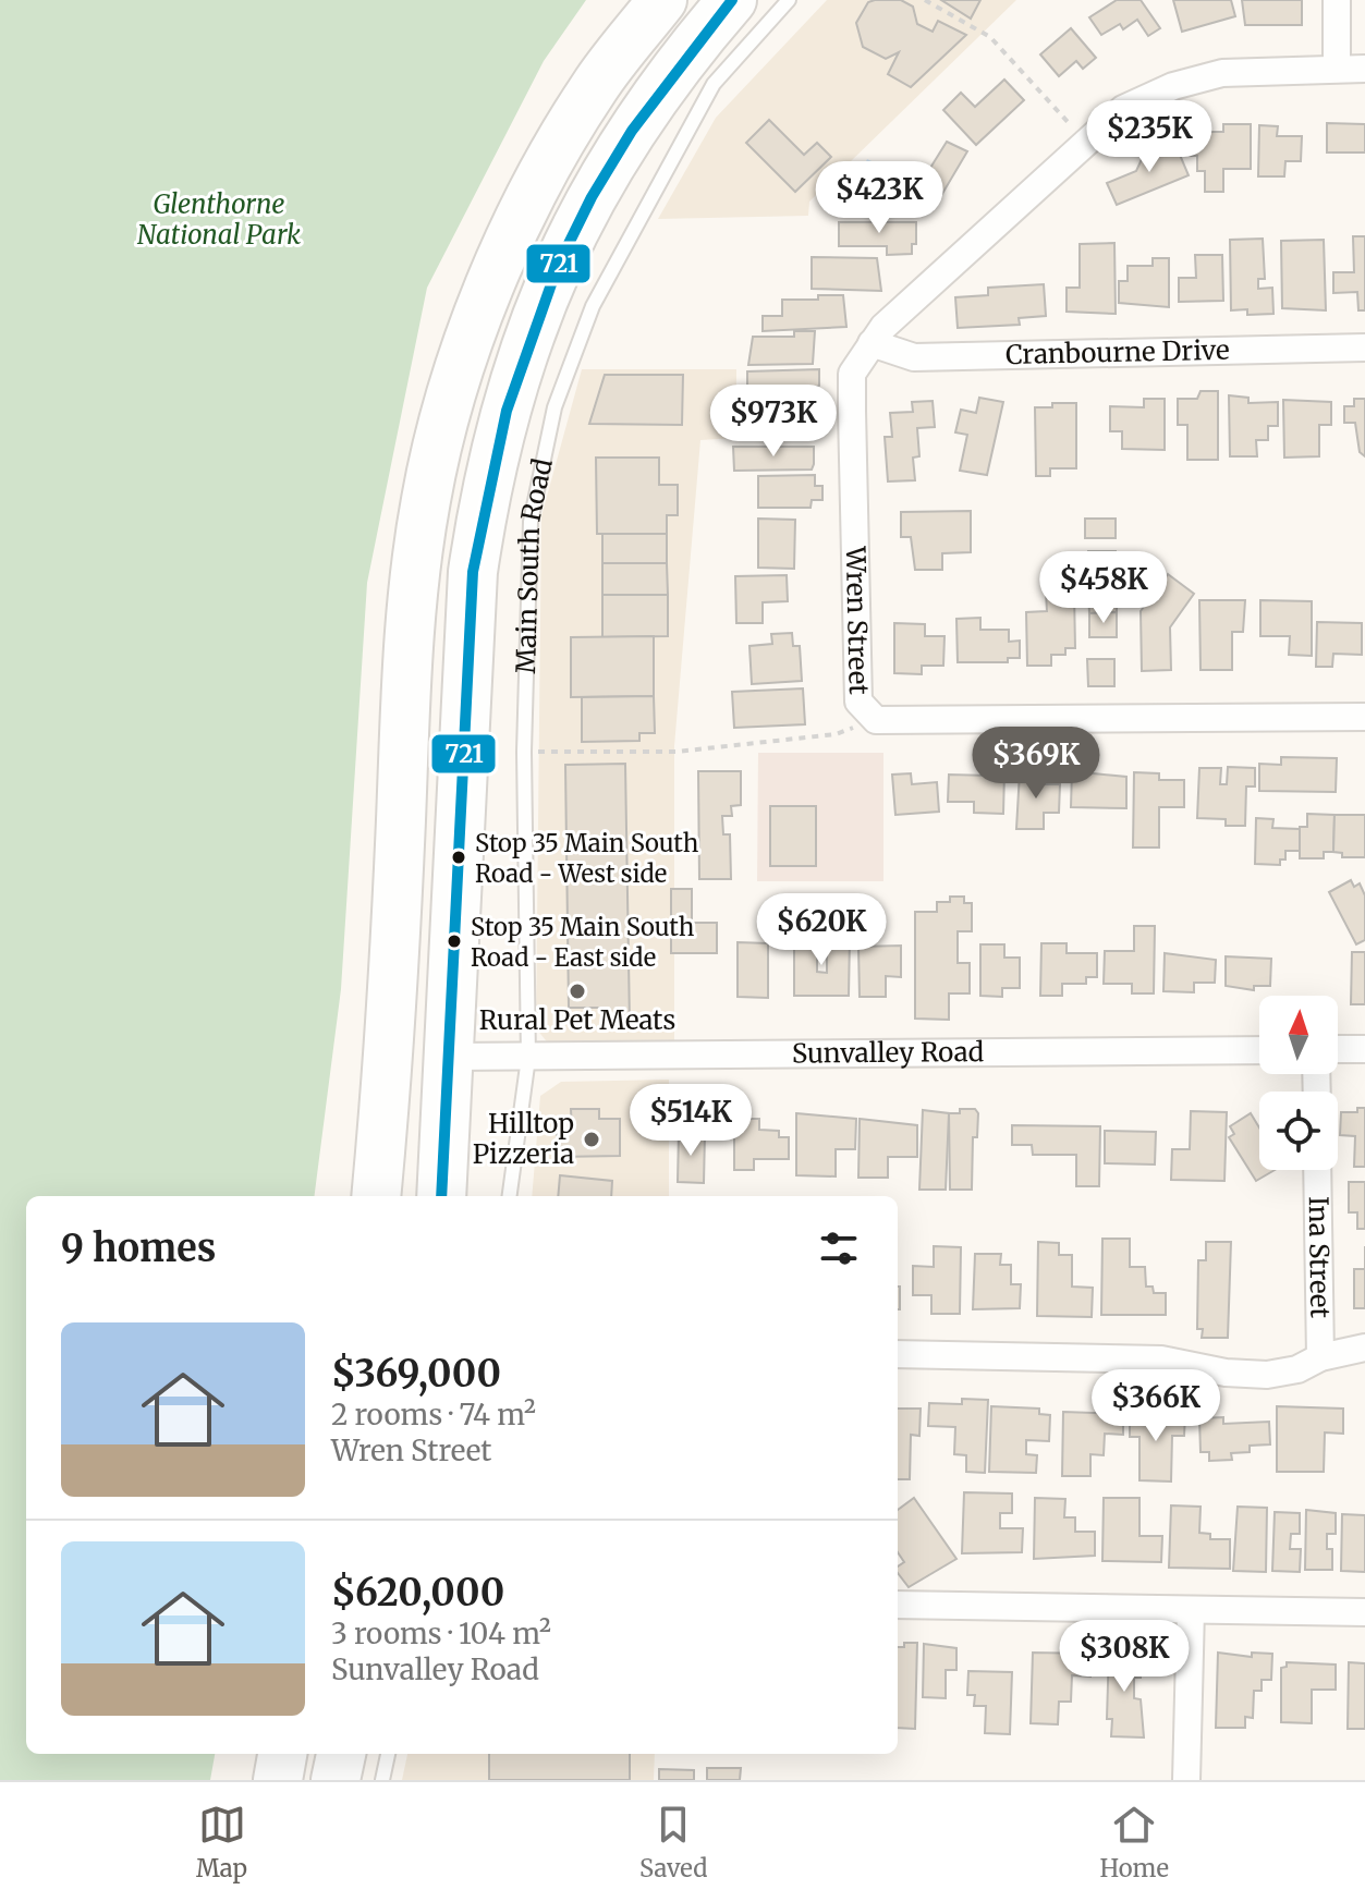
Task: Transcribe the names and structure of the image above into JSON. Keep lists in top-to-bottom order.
{
  "streets": {
    "highway": ["Main South Road"],
    "street": [
      "Cranbourne Drive",
      "Wren Street",
      "Sunvalley Road",
      "Ina Street"
    ]
  },
  "crossings": [
    ["Cranbourne Drive", "Wren Street"],
    ["Main South Road", "Sunvalley Road"]
  ],
  "parks": ["Glenthorne National Park"],
  "places": [
    "Stop 35 Main South Road - West side",
    "Stop 35 Main South Road - East side",
    "Rural Pet Meats",
    "Hilltop Pizzeria"
  ],
  "lines": ["transit line 721"],
  "north": "top",
  "page": {
    "price": [
      "$235K",
      "$423K",
      "$973K",
      "$458K",
      "$369K",
      "$620K",
      "$514K",
      "$366K",
      "$308K"
    ],
    "heading": "9 homes",
    "list": [
      {
        "name": "$369,000",
        "note": "2 rooms · 74 m² · Wren Street"
      },
      {
        "name": "$620,000",
        "note": "3 rooms · 104 m² · Sunvalley Road"
      }
    ],
    "tabs": ["Map", "Saved", "Home"]
  }
}
